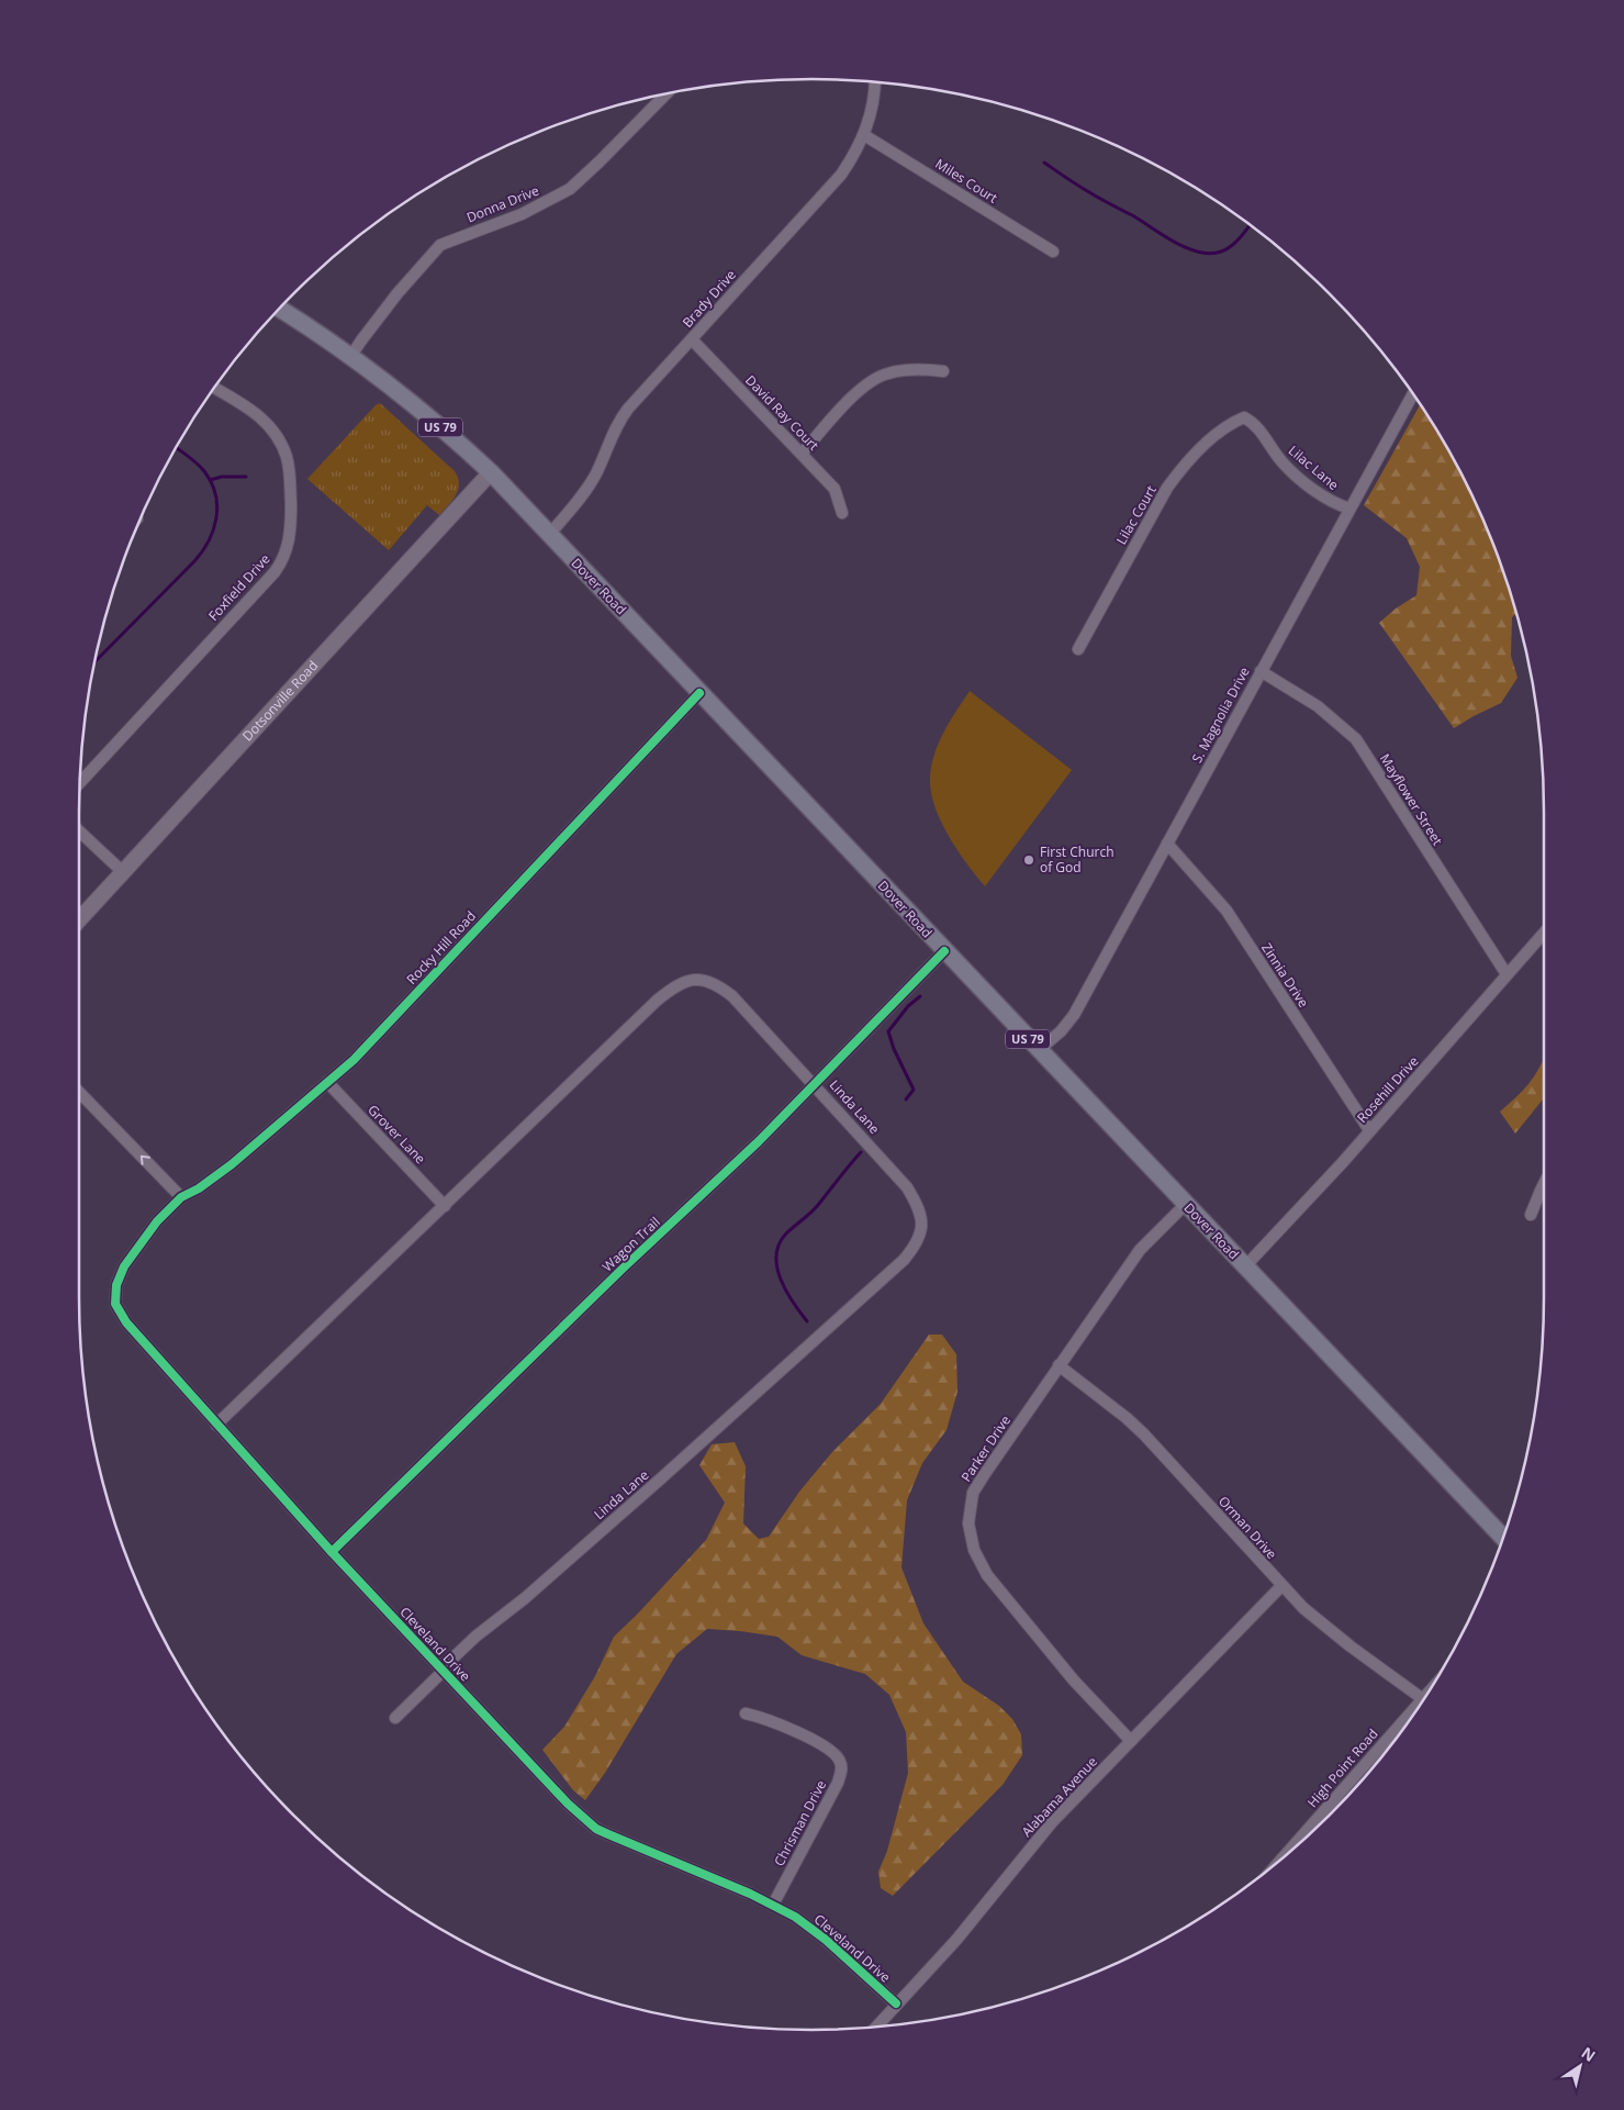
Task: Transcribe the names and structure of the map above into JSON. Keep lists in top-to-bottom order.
{
  "streets": {
    "main road": ["US 79", "Dover Road", "Dotsonville Road"],
    "street": [
      "Miles Court",
      "Donna Drive",
      "Brady Drive",
      "David Ray Court",
      "Lilac Lane",
      "Lilac Court",
      "Foxfield Drive",
      "S. Magnolia Drive",
      "Mayflower Street",
      "Rocky Hill Road",
      "Zinnia Drive",
      "Rosehill Drive",
      "Linda Lane",
      "Grover Lane",
      "Wagon Trail",
      "Parker Drive",
      "Orman Drive",
      "Cleveland Drive",
      "High Point Road",
      "Alabama Avenue",
      "Chrisman Drive"
    ]
  },
  "crossings": [
    ["Miles Court", "Brady Drive"],
    ["Donna Drive", "Dover Road"],
    ["Brady Drive", "David Ray Court"],
    ["Brady Drive", "Dover Road"],
    ["Lilac Lane", "Lilac Court"],
    ["Lilac Lane", "S. Magnolia Drive"],
    ["Dover Road", "Dotsonville Road"],
    ["Dover Road", "S. Magnolia Drive"],
    ["Dover Road", "Rocky Hill Road"],
    ["Dover Road", "Rosehill Drive"],
    ["Dover Road", "Wagon Trail"],
    ["Dover Road", "Parker Drive"],
    ["S. Magnolia Drive", "Mayflower Street"],
    ["S. Magnolia Drive", "Zinnia Drive"],
    ["Mayflower Street", "Rosehill Drive"],
    ["Rocky Hill Road", "Grover Lane"],
    ["Rocky Hill Road", "Cleveland Drive"],
    ["Zinnia Drive", "Rosehill Drive"],
    ["Linda Lane", "Grover Lane"],
    ["Linda Lane", "Wagon Trail"],
    ["Linda Lane", "Cleveland Drive"],
    ["Wagon Trail", "Cleveland Drive"],
    ["Parker Drive", "Orman Drive"],
    ["Parker Drive", "Alabama Avenue"],
    ["Orman Drive", "High Point Road"],
    ["Orman Drive", "Alabama Avenue"],
    ["Cleveland Drive", "Alabama Avenue"],
    ["Cleveland Drive", "Chrisman Drive"]
  ],
  "places": ["First Church of God"],
  "north": "top right"
}
